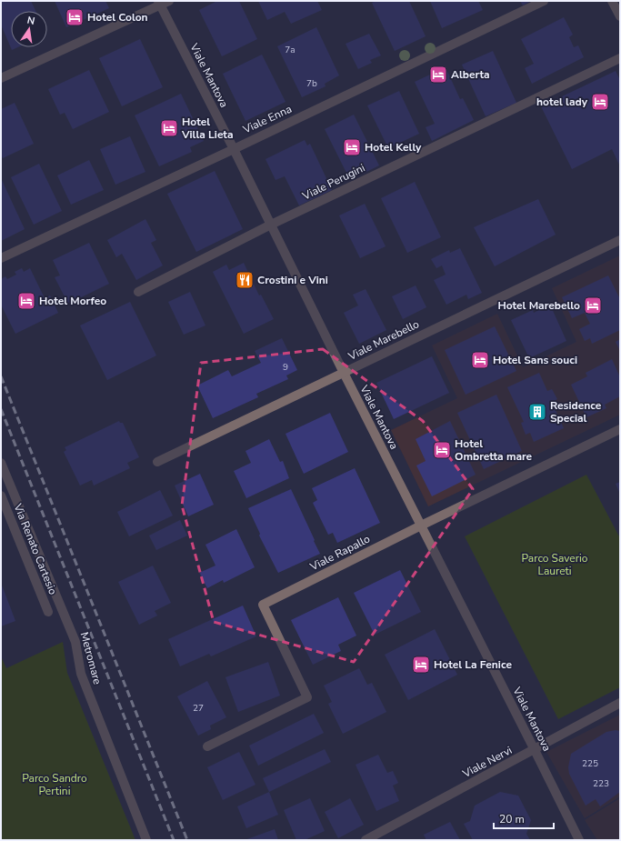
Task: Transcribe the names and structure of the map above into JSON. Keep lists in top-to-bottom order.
{
  "streets": {
    "street": [
      "Viale Mantova",
      "Viale Enna",
      "Viale Perugini",
      "Viale Marebello",
      "Via Renato Cartesio",
      "Viale Rapallo",
      "Metromare",
      "Viale Nervi"
    ]
  },
  "crossings": [
    ["Viale Mantova", "Viale Enna"],
    ["Viale Mantova", "Viale Perugini"],
    ["Viale Mantova", "Viale Marebello"],
    ["Viale Mantova", "Viale Rapallo"],
    ["Viale Mantova", "Viale Nervi"]
  ],
  "parks": ["Parco Saverio Laureti", "Parco Sandro Pertini"],
  "places": {
    "hotel": [
      "Hotel Colon",
      "Alberta",
      "hotel lady",
      "Hotel Villa Lieta",
      "Hotel Kelly",
      "Hotel Morfeo",
      "Hotel Marebello",
      "Hotel Sans souci",
      "Hotel Ombretta mare",
      "Hotel La Fenice"
    ],
    "restaurant": ["Crostini e Vini"],
    "building": ["Residence Special"]
  },
  "house_numbers": [
    "7a",
    "7b",
    "9",
    "27",
    "225",
    "223"
  ],
  "scale_bar": "20 m",
  "north": "top"
}
